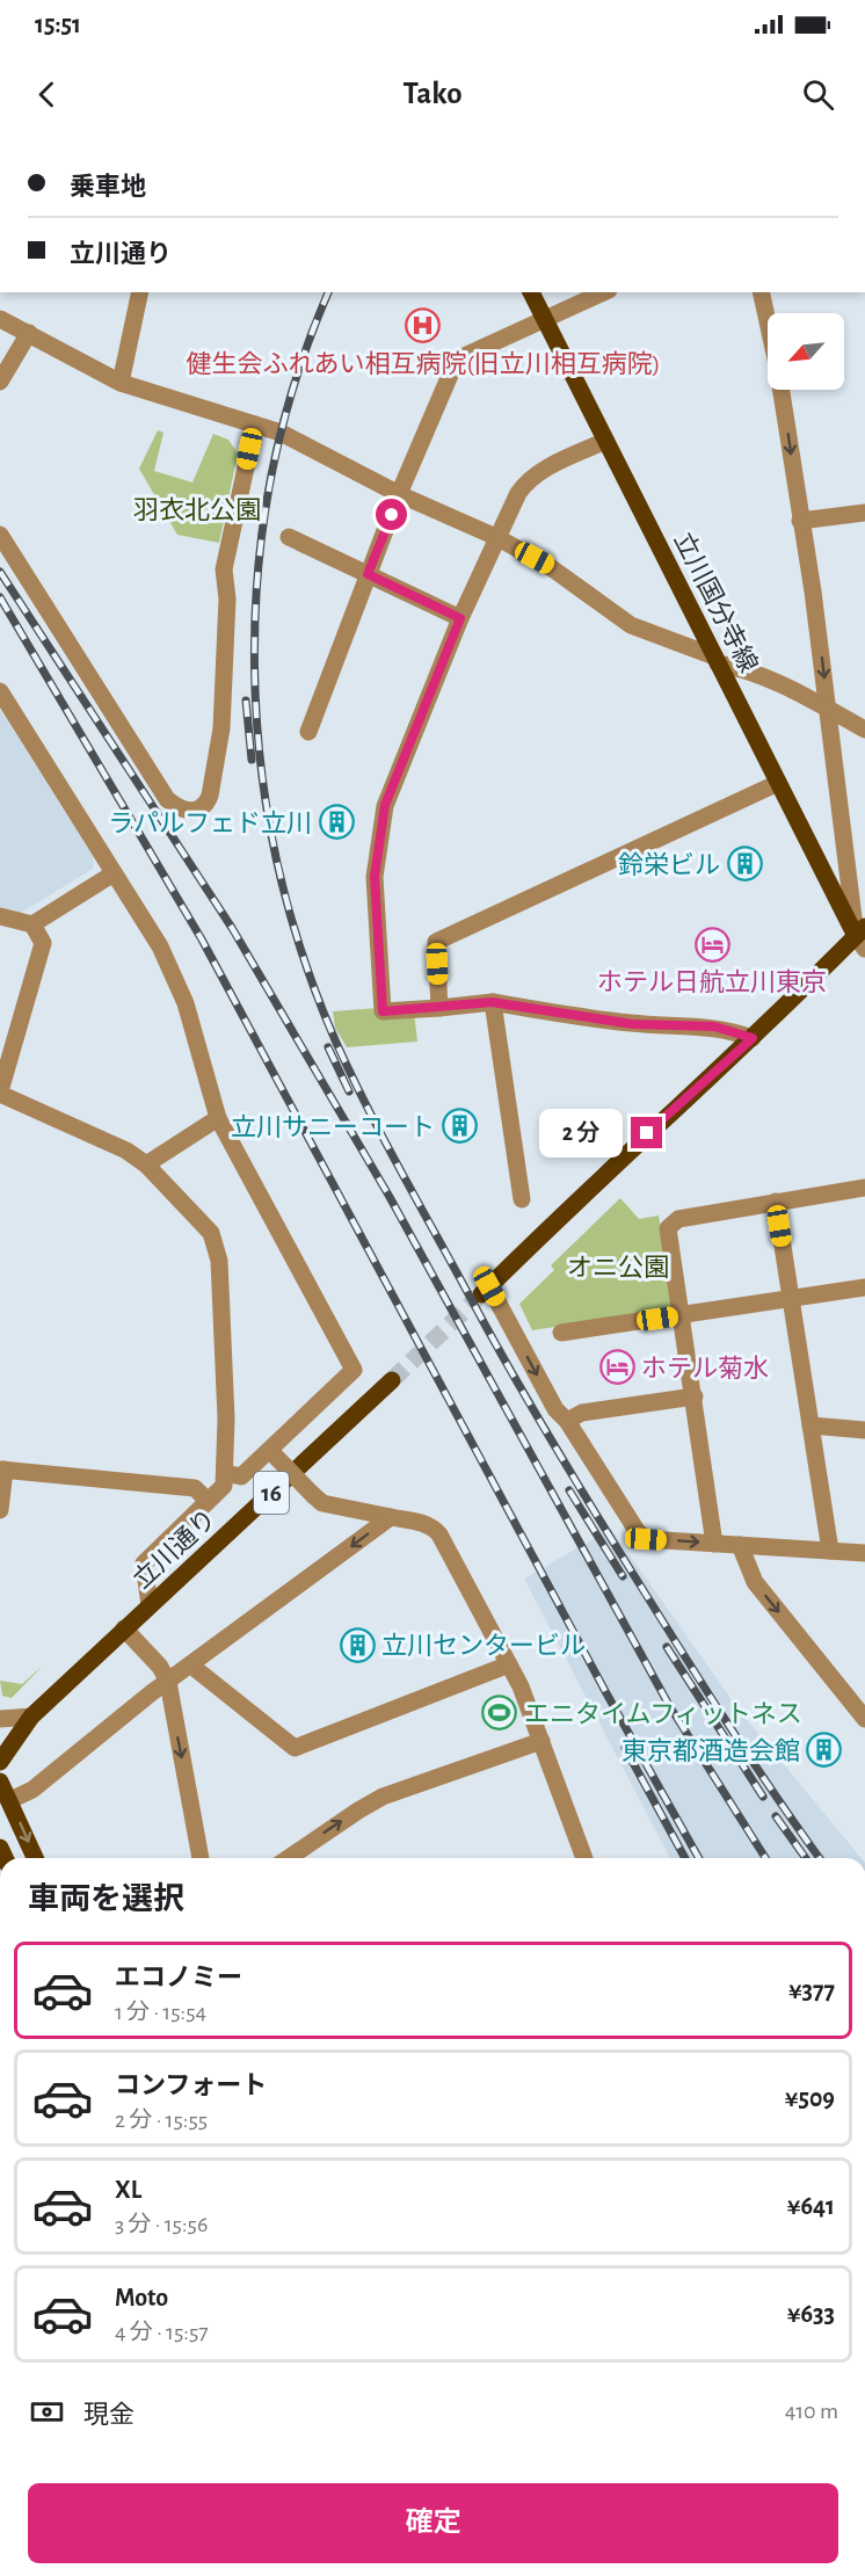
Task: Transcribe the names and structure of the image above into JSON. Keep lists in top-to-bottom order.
{
  "streets": {
    "main road": ["立川国分寺線", "16", "立川通り"]
  },
  "parks": ["羽衣北公園", "オニ公園"],
  "places": {
    "hospital": ["健生会ふれあい相互病院(旧立川相互病院)"],
    "building": [
      "ラパルフェド立川",
      "鈴栄ビル",
      "立川サニーコート",
      "立川センタービル",
      "東京都酒造会館"
    ],
    "hotel": ["ホテル日航立川東京", "ホテル菊水"],
    "sports": ["エニタイムフィットネス"]
  },
  "north": "bottom left",
  "page": {
    "status": "15:51",
    "header": "Tako",
    "banner": ["乗車地", "立川通り"],
    "bubble": "2 分",
    "heading": "車両を選択",
    "list": [
      {
        "name": "エコノミー",
        "note": "1 分 · 15:54",
        "value": "¥377"
      },
      {
        "name": "コンフォート",
        "note": "2 分 · 15:55",
        "value": "¥509"
      },
      {
        "name": "XL",
        "note": "3 分 · 15:56",
        "value": "¥641"
      },
      {
        "name": "Moto",
        "note": "4 分 · 15:57",
        "value": "¥633"
      }
    ],
    "pay": ["現金", "410 m"],
    "buttons": "確定"
  }
}
